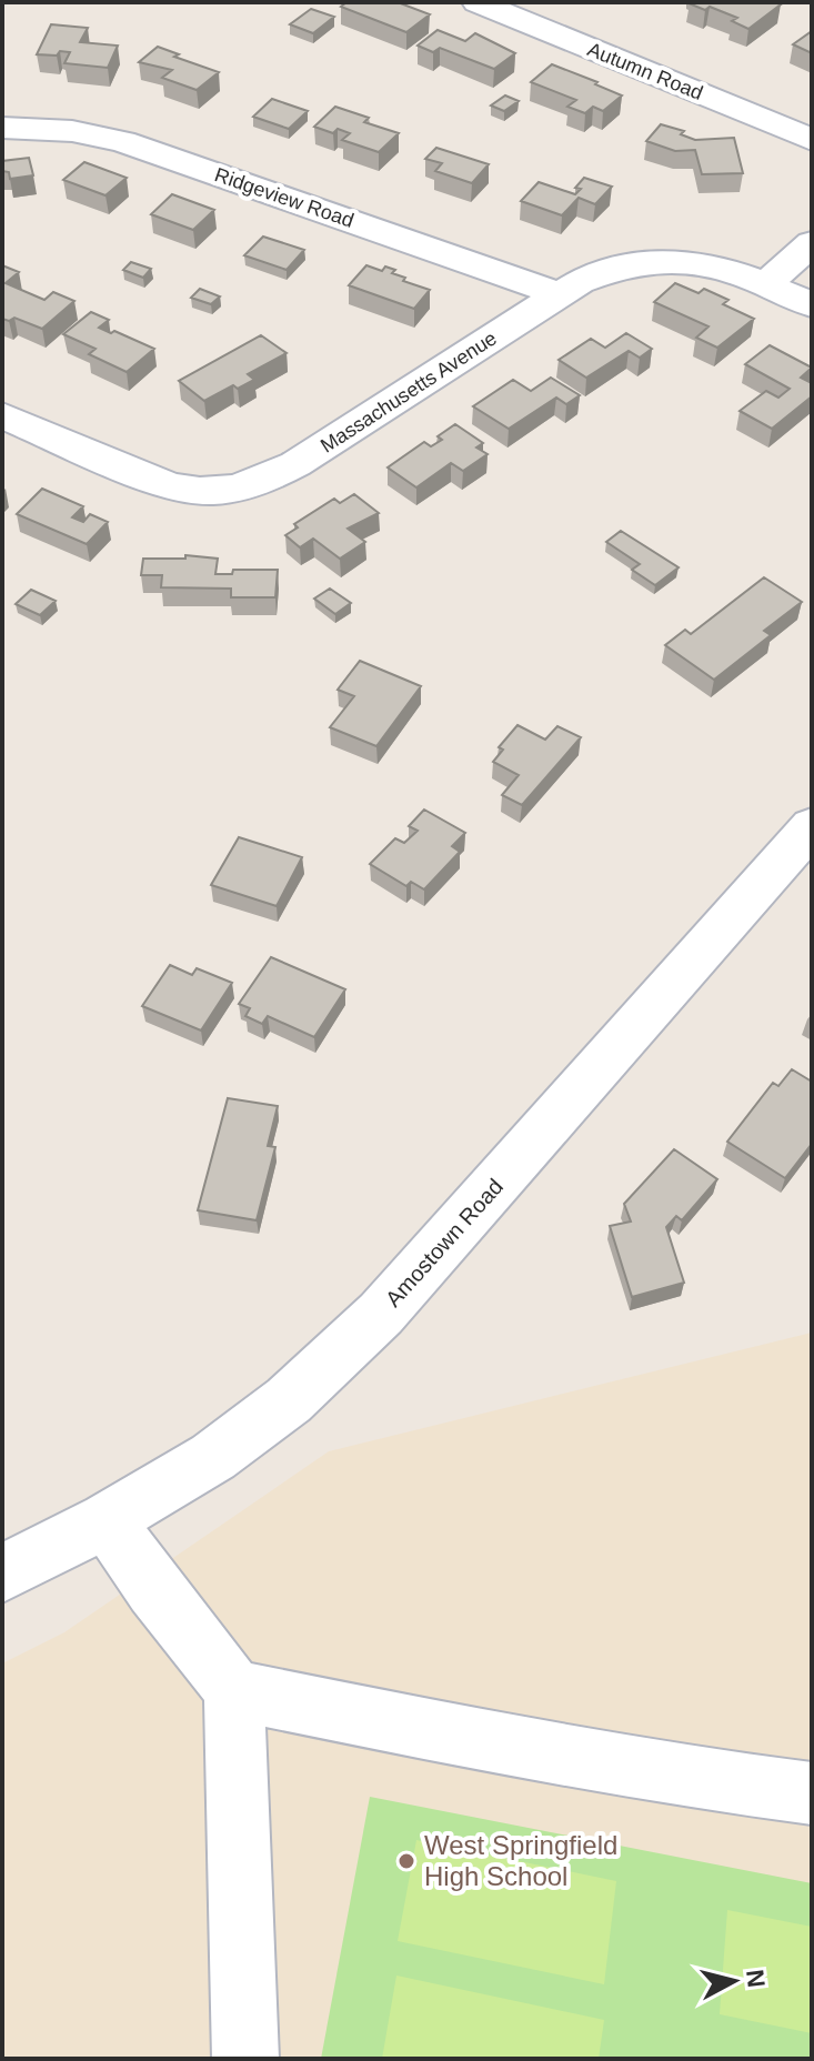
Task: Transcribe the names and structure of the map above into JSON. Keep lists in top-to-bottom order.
{
  "streets": {
    "street": [
      "Autumn Road",
      "Ridgeview Road",
      "Massachusetts Avenue",
      "Amostown Road"
    ]
  },
  "crossings": [
    ["Ridgeview Road", "Massachusetts Avenue"]
  ],
  "places": ["West Springfield High School"],
  "north": "right"
}
